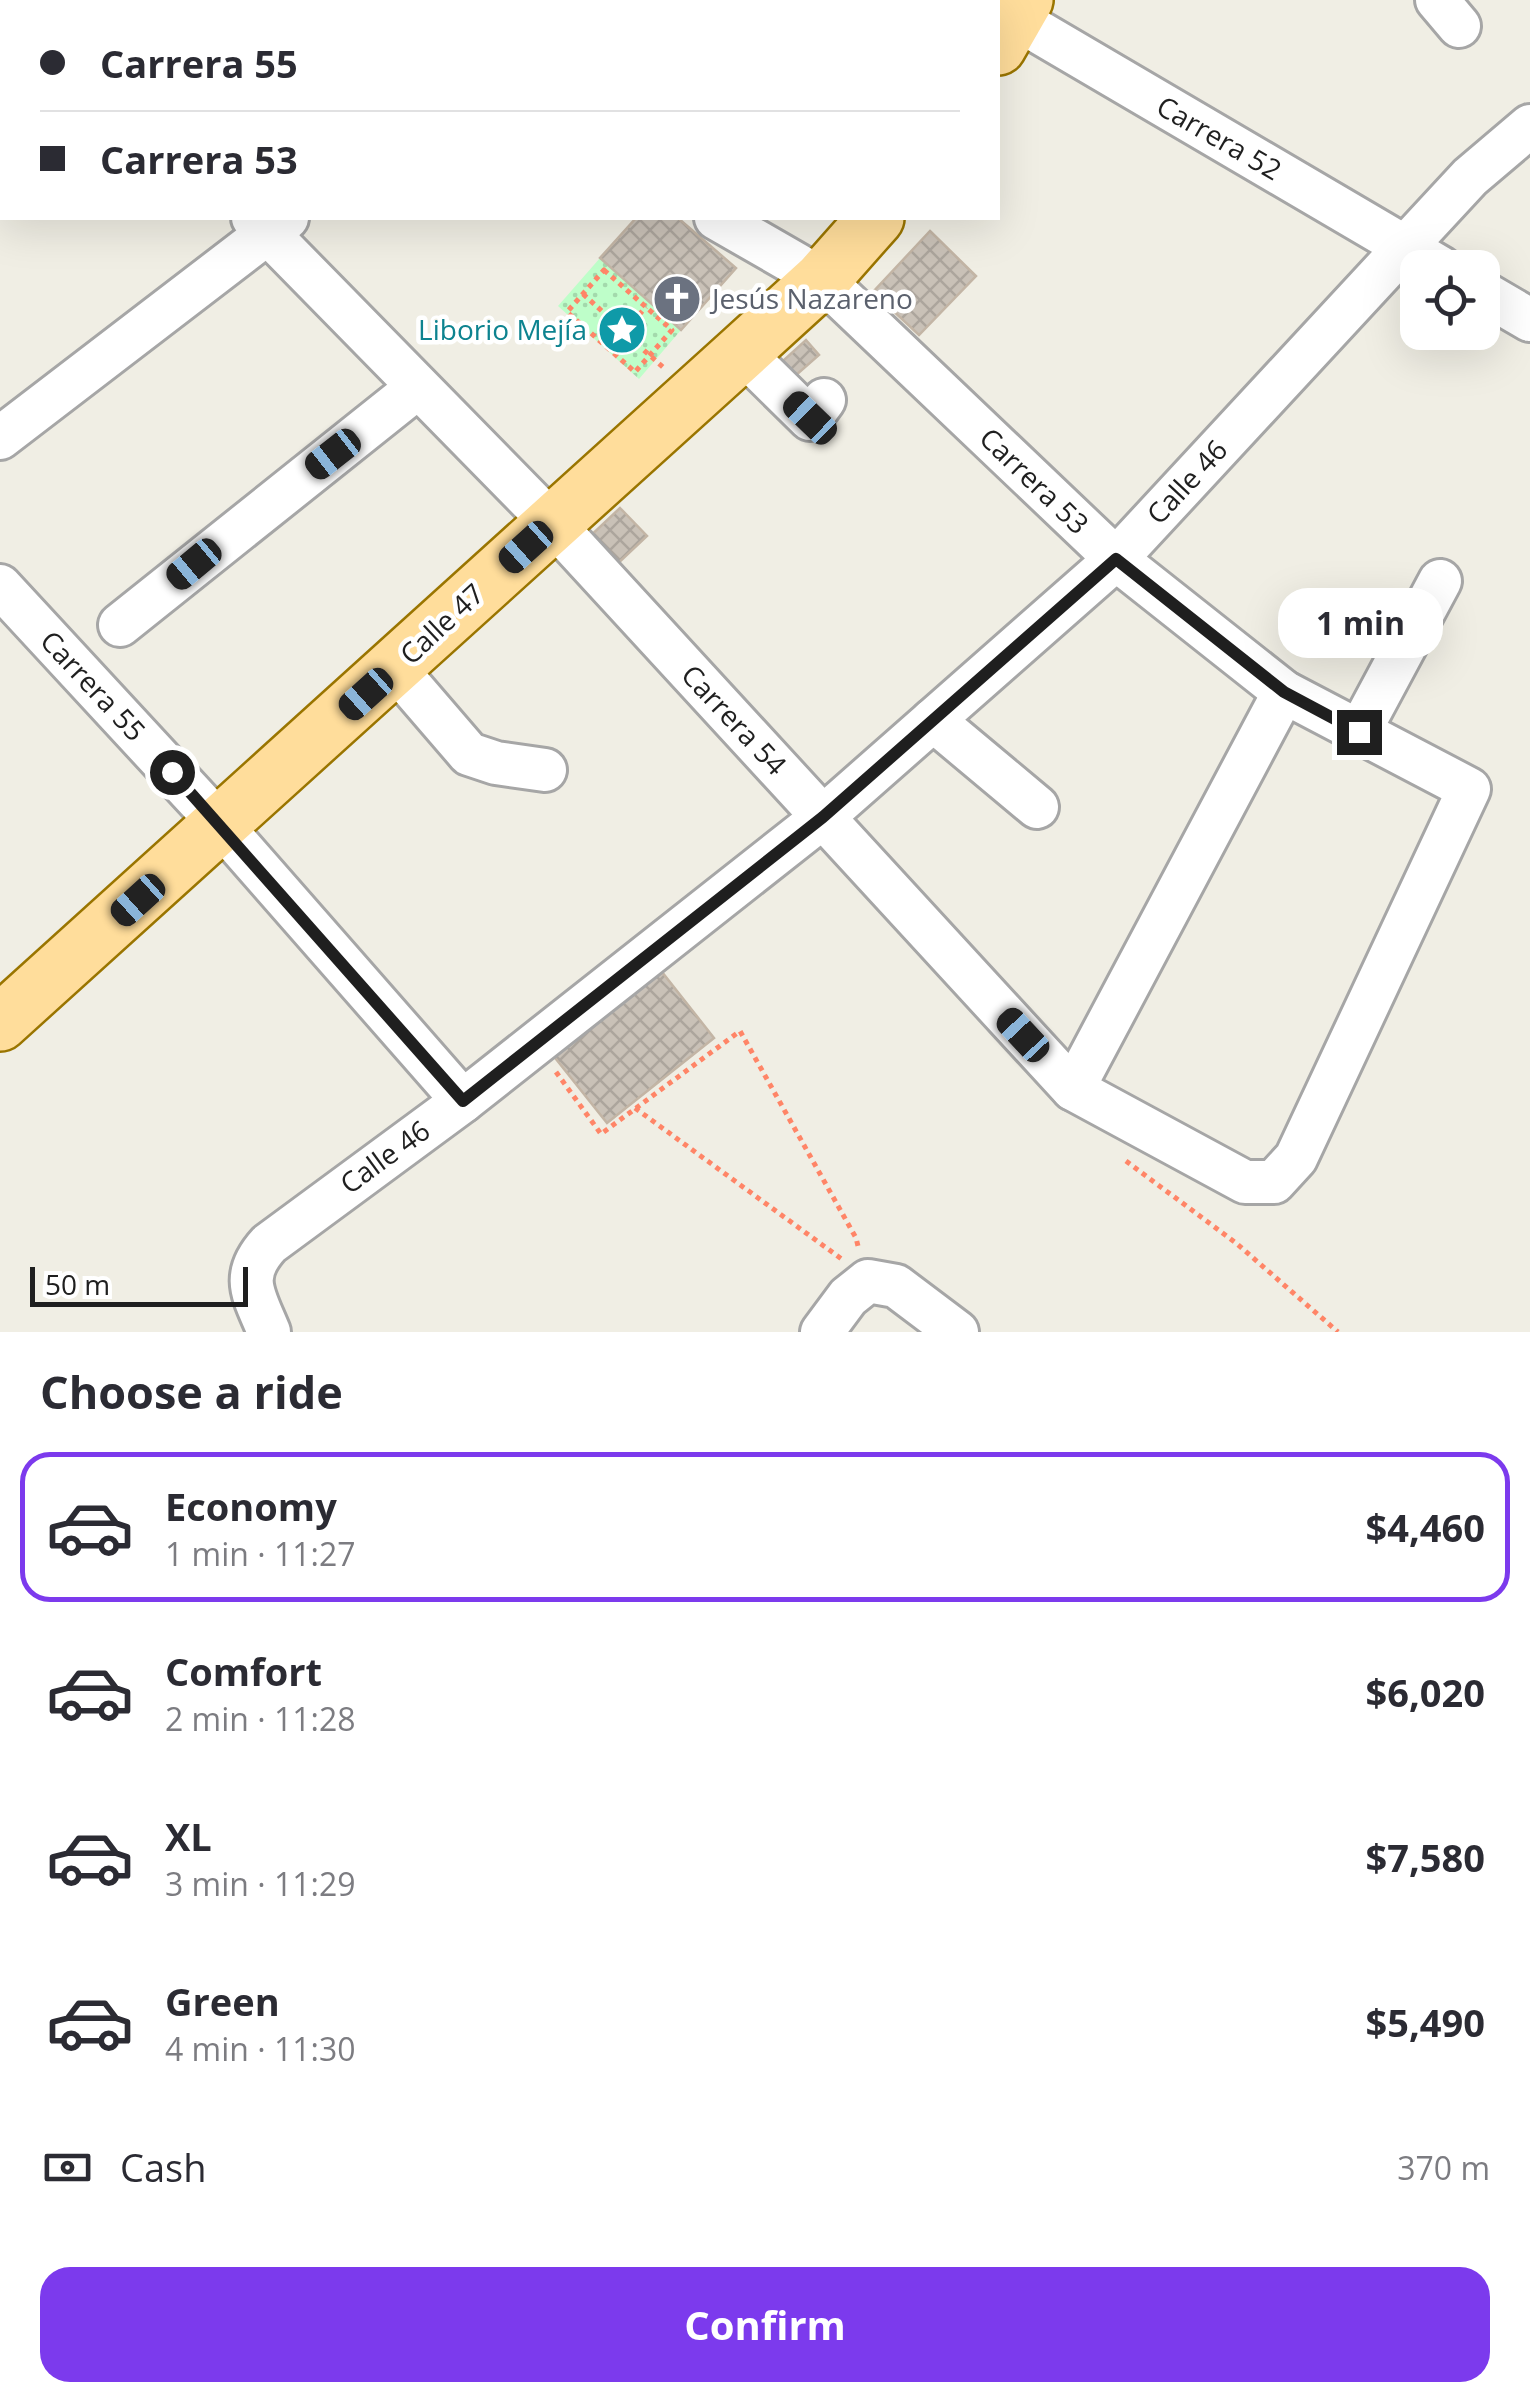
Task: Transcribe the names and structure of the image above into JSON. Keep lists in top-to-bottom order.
{
  "streets": {
    "main road": ["Calle 47"],
    "street": [
      "Carrera 52",
      "Carrera 53",
      "Calle 46",
      "Carrera 55",
      "Carrera 54"
    ]
  },
  "crossings": [
    ["Carrera 52", "Calle 46"],
    ["Carrera 53", "Calle 46"],
    ["Carrera 53", "Calle 47"],
    ["Carrera 53", "Carrera 54"],
    ["Calle 46", "Carrera 55"],
    ["Calle 46", "Carrera 54"],
    ["Calle 47", "Carrera 55"],
    ["Calle 47", "Carrera 54"]
  ],
  "places": {
    "church": ["Jesús Nazareno"],
    "place": ["Liborio Mejía"]
  },
  "scale_bar": "50 m",
  "page": {
    "banner": ["Carrera 55", "Carrera 53"],
    "bubble": "1 min",
    "scale": "50 m",
    "heading": "Choose a ride",
    "list": [
      {
        "name": "Economy",
        "note": "1 min · 11:27",
        "value": "$4,460"
      },
      {
        "name": "Comfort",
        "note": "2 min · 11:28",
        "value": "$6,020"
      },
      {
        "name": "XL",
        "note": "3 min · 11:29",
        "value": "$7,580"
      },
      {
        "name": "Green",
        "note": "4 min · 11:30",
        "value": "$5,490"
      }
    ],
    "pay": ["Cash", "370 m"],
    "buttons": "Confirm"
  }
}
